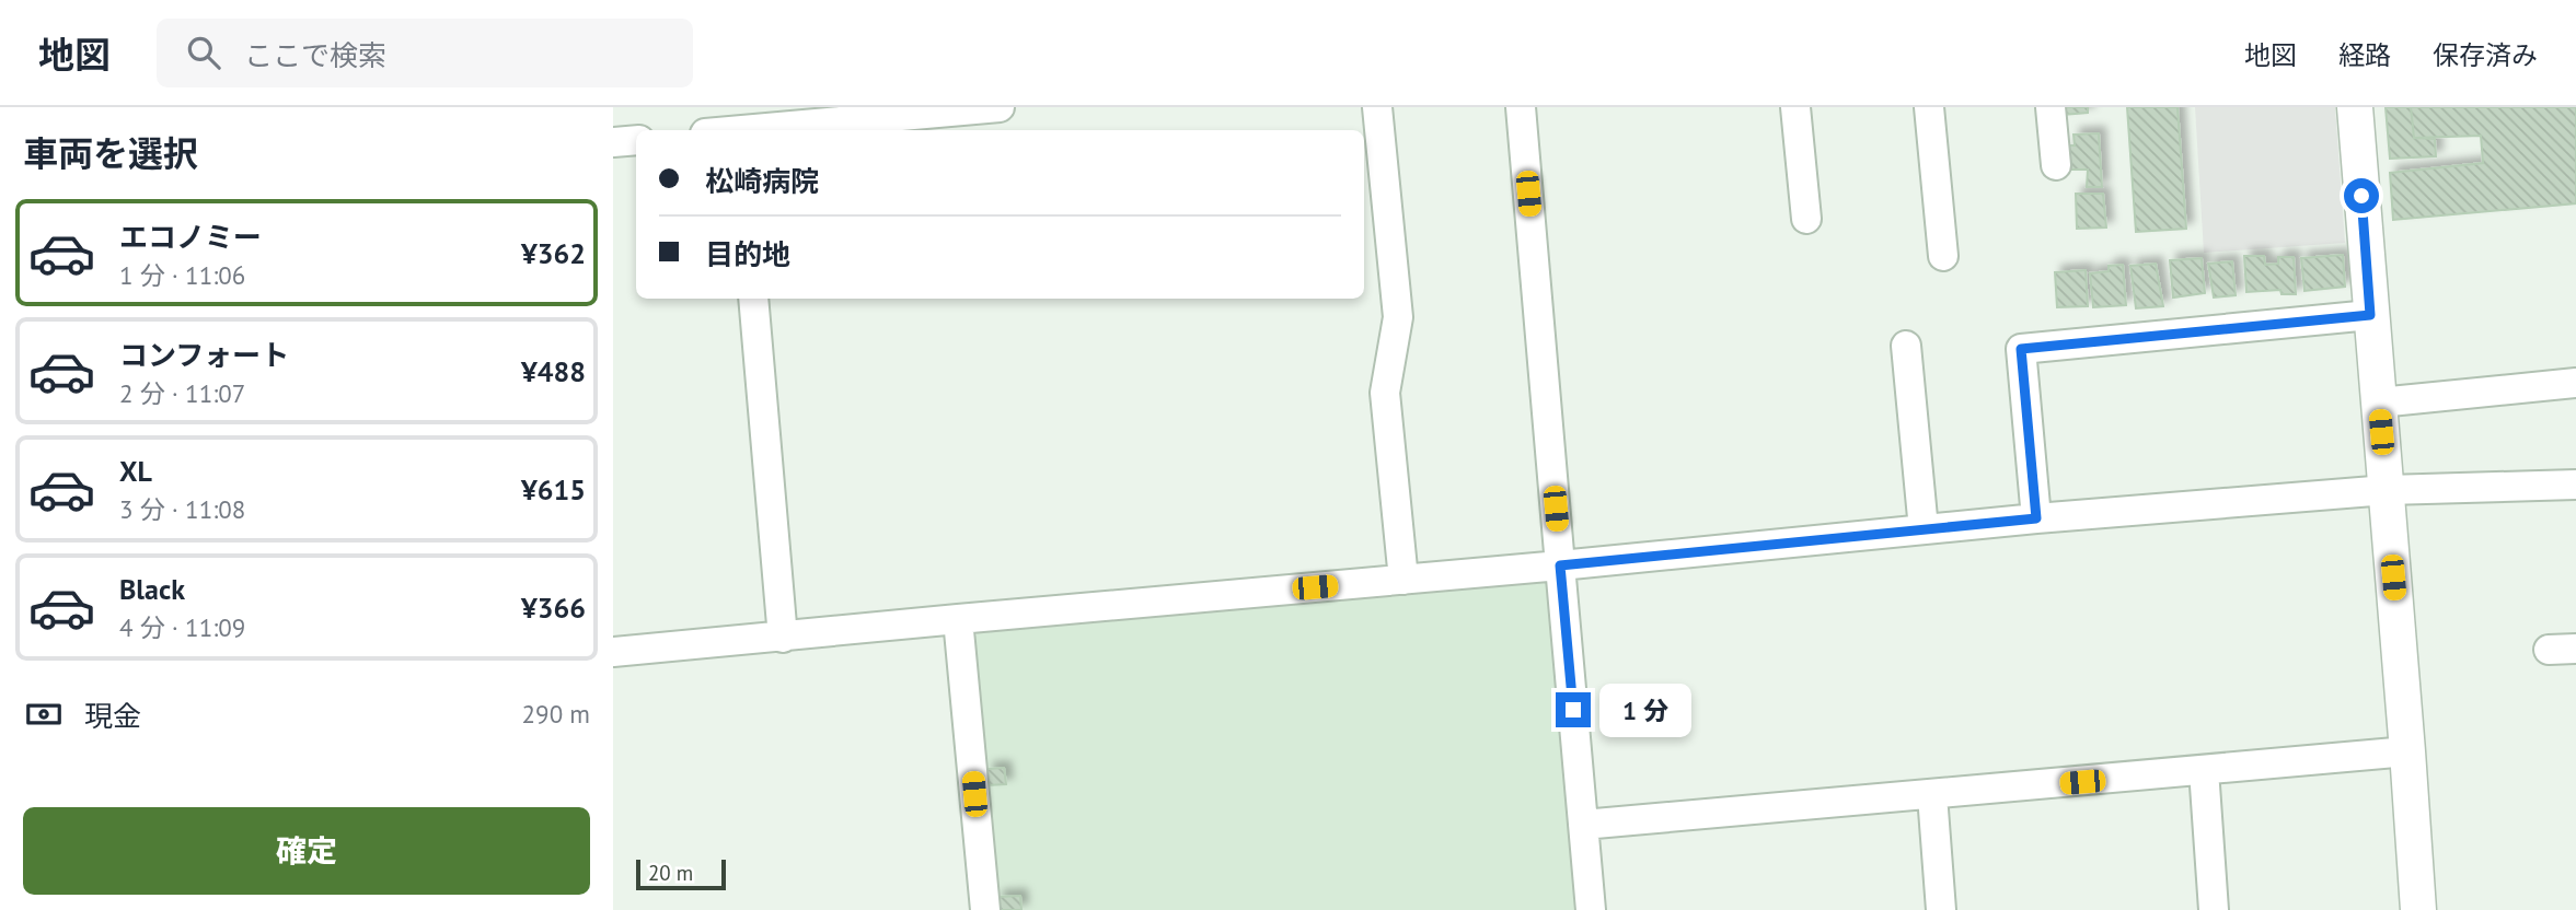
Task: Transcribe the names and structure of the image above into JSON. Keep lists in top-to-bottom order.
{
  "scale_bar": "20 m",
  "page": {
    "header": "地図",
    "search": "ここで検索",
    "nav": ["地図", "経路", "保存済み"],
    "heading": "車両を選択",
    "banner": ["松崎病院", "目的地"],
    "list": [
      {
        "name": "エコノミー",
        "note": "1 分 · 11:06",
        "value": "¥362"
      },
      {
        "name": "コンフォート",
        "note": "2 分 · 11:07",
        "value": "¥488"
      },
      {
        "name": "XL",
        "note": "3 分 · 11:08",
        "value": "¥615"
      },
      {
        "name": "Black",
        "note": "4 分 · 11:09",
        "value": "¥366"
      }
    ],
    "pay": ["現金", "290 m"],
    "bubble": "1 分",
    "buttons": "確定",
    "scale": "20 m"
  }
}
